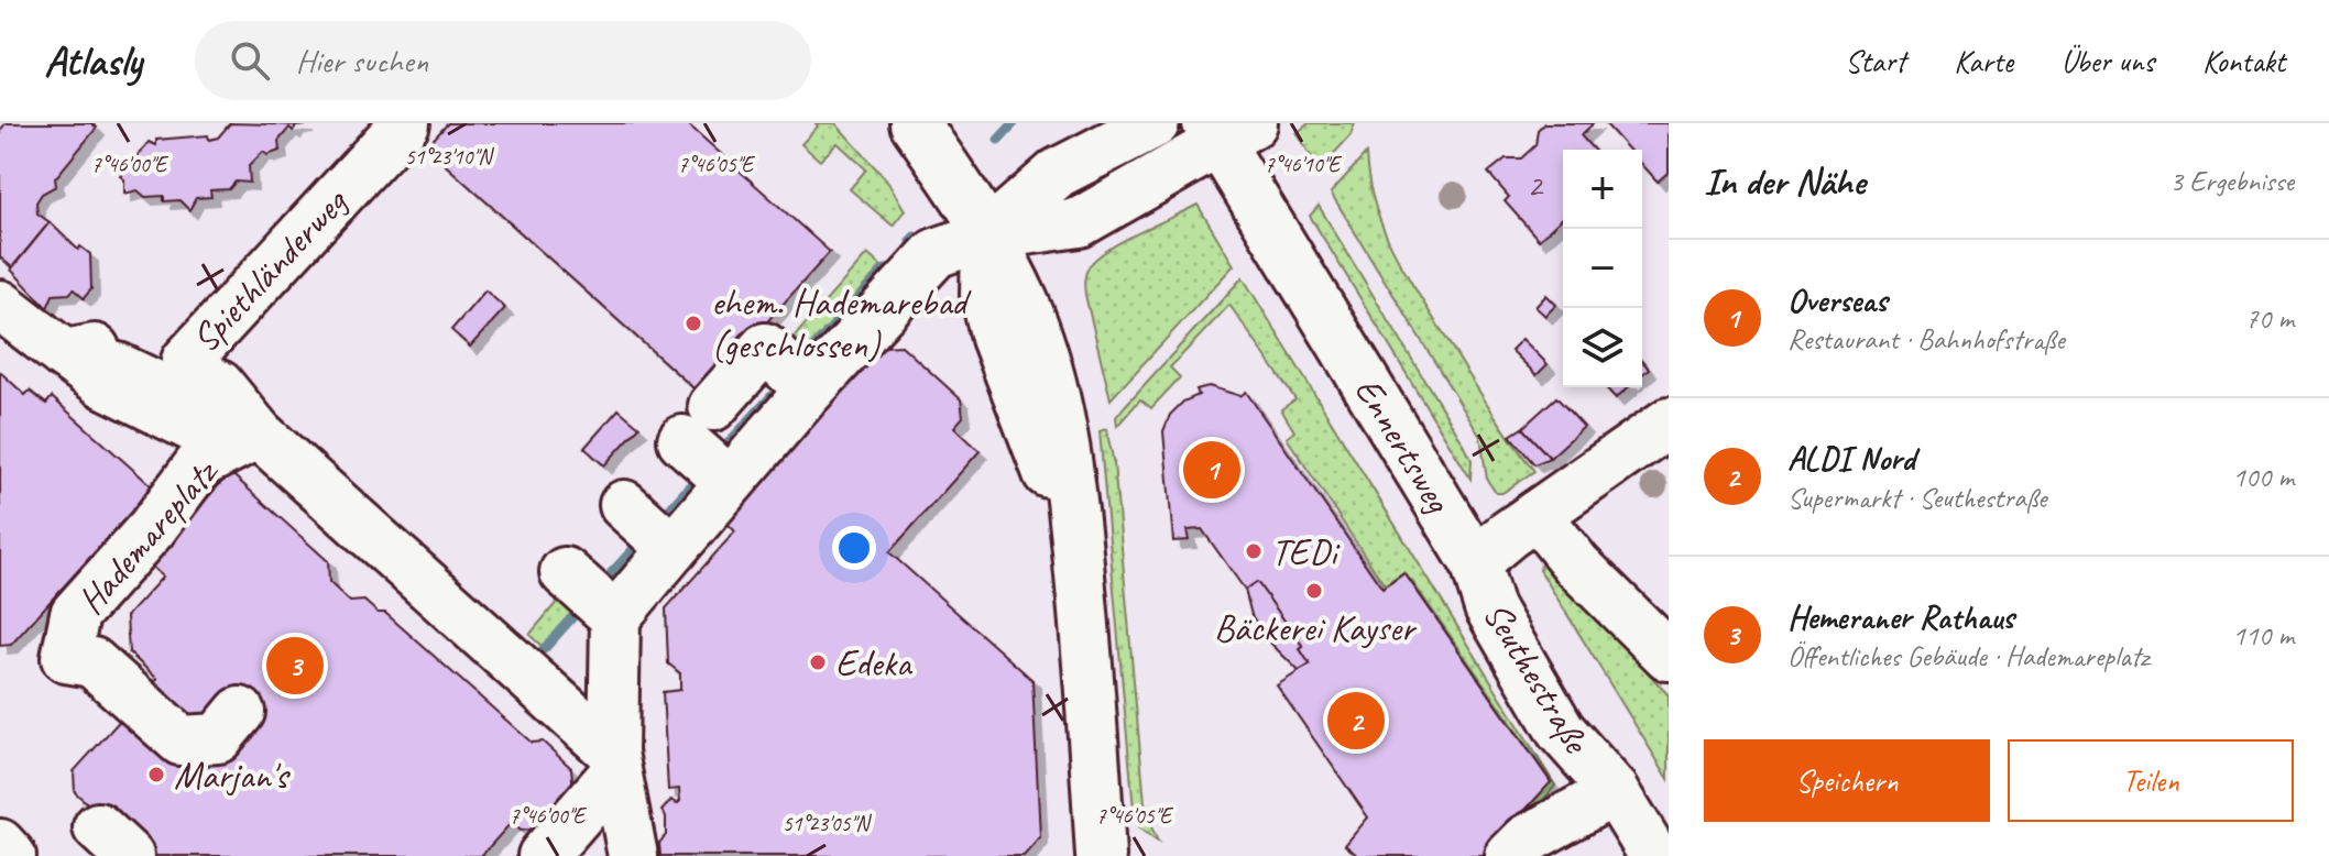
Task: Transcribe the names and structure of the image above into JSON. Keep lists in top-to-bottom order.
{
  "streets": {
    "street": [
      "Spiethländerweg",
      "Ennertsweg",
      "Hademareplatz",
      "Seuthestraße"
    ]
  },
  "crossings": [
    ["Ennertsweg", "Seuthestraße"]
  ],
  "places": [
    "ehem. Hademarebad (geschlossen)",
    "TEDi",
    "Bäckerei Kayser",
    "Edeka",
    "Marjan's"
  ],
  "house_numbers": ["2"],
  "page": {
    "header": "Atlasly",
    "search": "Hier suchen",
    "nav": [
      "Start",
      "Karte",
      "Über uns",
      "Kontakt"
    ],
    "heading": ["In der Nähe", "3 Ergebnisse"],
    "map_buttons": ["+", "−"],
    "list": [
      {
        "mark": "1",
        "name": "Overseas",
        "note": "Restaurant · Bahnhofstraße",
        "value": "70 m"
      },
      {
        "mark": "2",
        "name": "ALDI Nord",
        "note": "Supermarkt · Seuthestraße",
        "value": "100 m"
      },
      {
        "mark": "3",
        "name": "Hemeraner Rathaus",
        "note": "Öffentliches Gebäude · Hademareplatz",
        "value": "110 m"
      }
    ],
    "pins": ["1", "3", "2"],
    "buttons": ["Speichern", "Teilen"]
  },
  "coordinates": [
    "51°23'10\"N",
    "7°46'10\"E",
    "7°46'00\"E",
    "7°46'05\"E",
    "51°23'05\"N"
  ]
}
